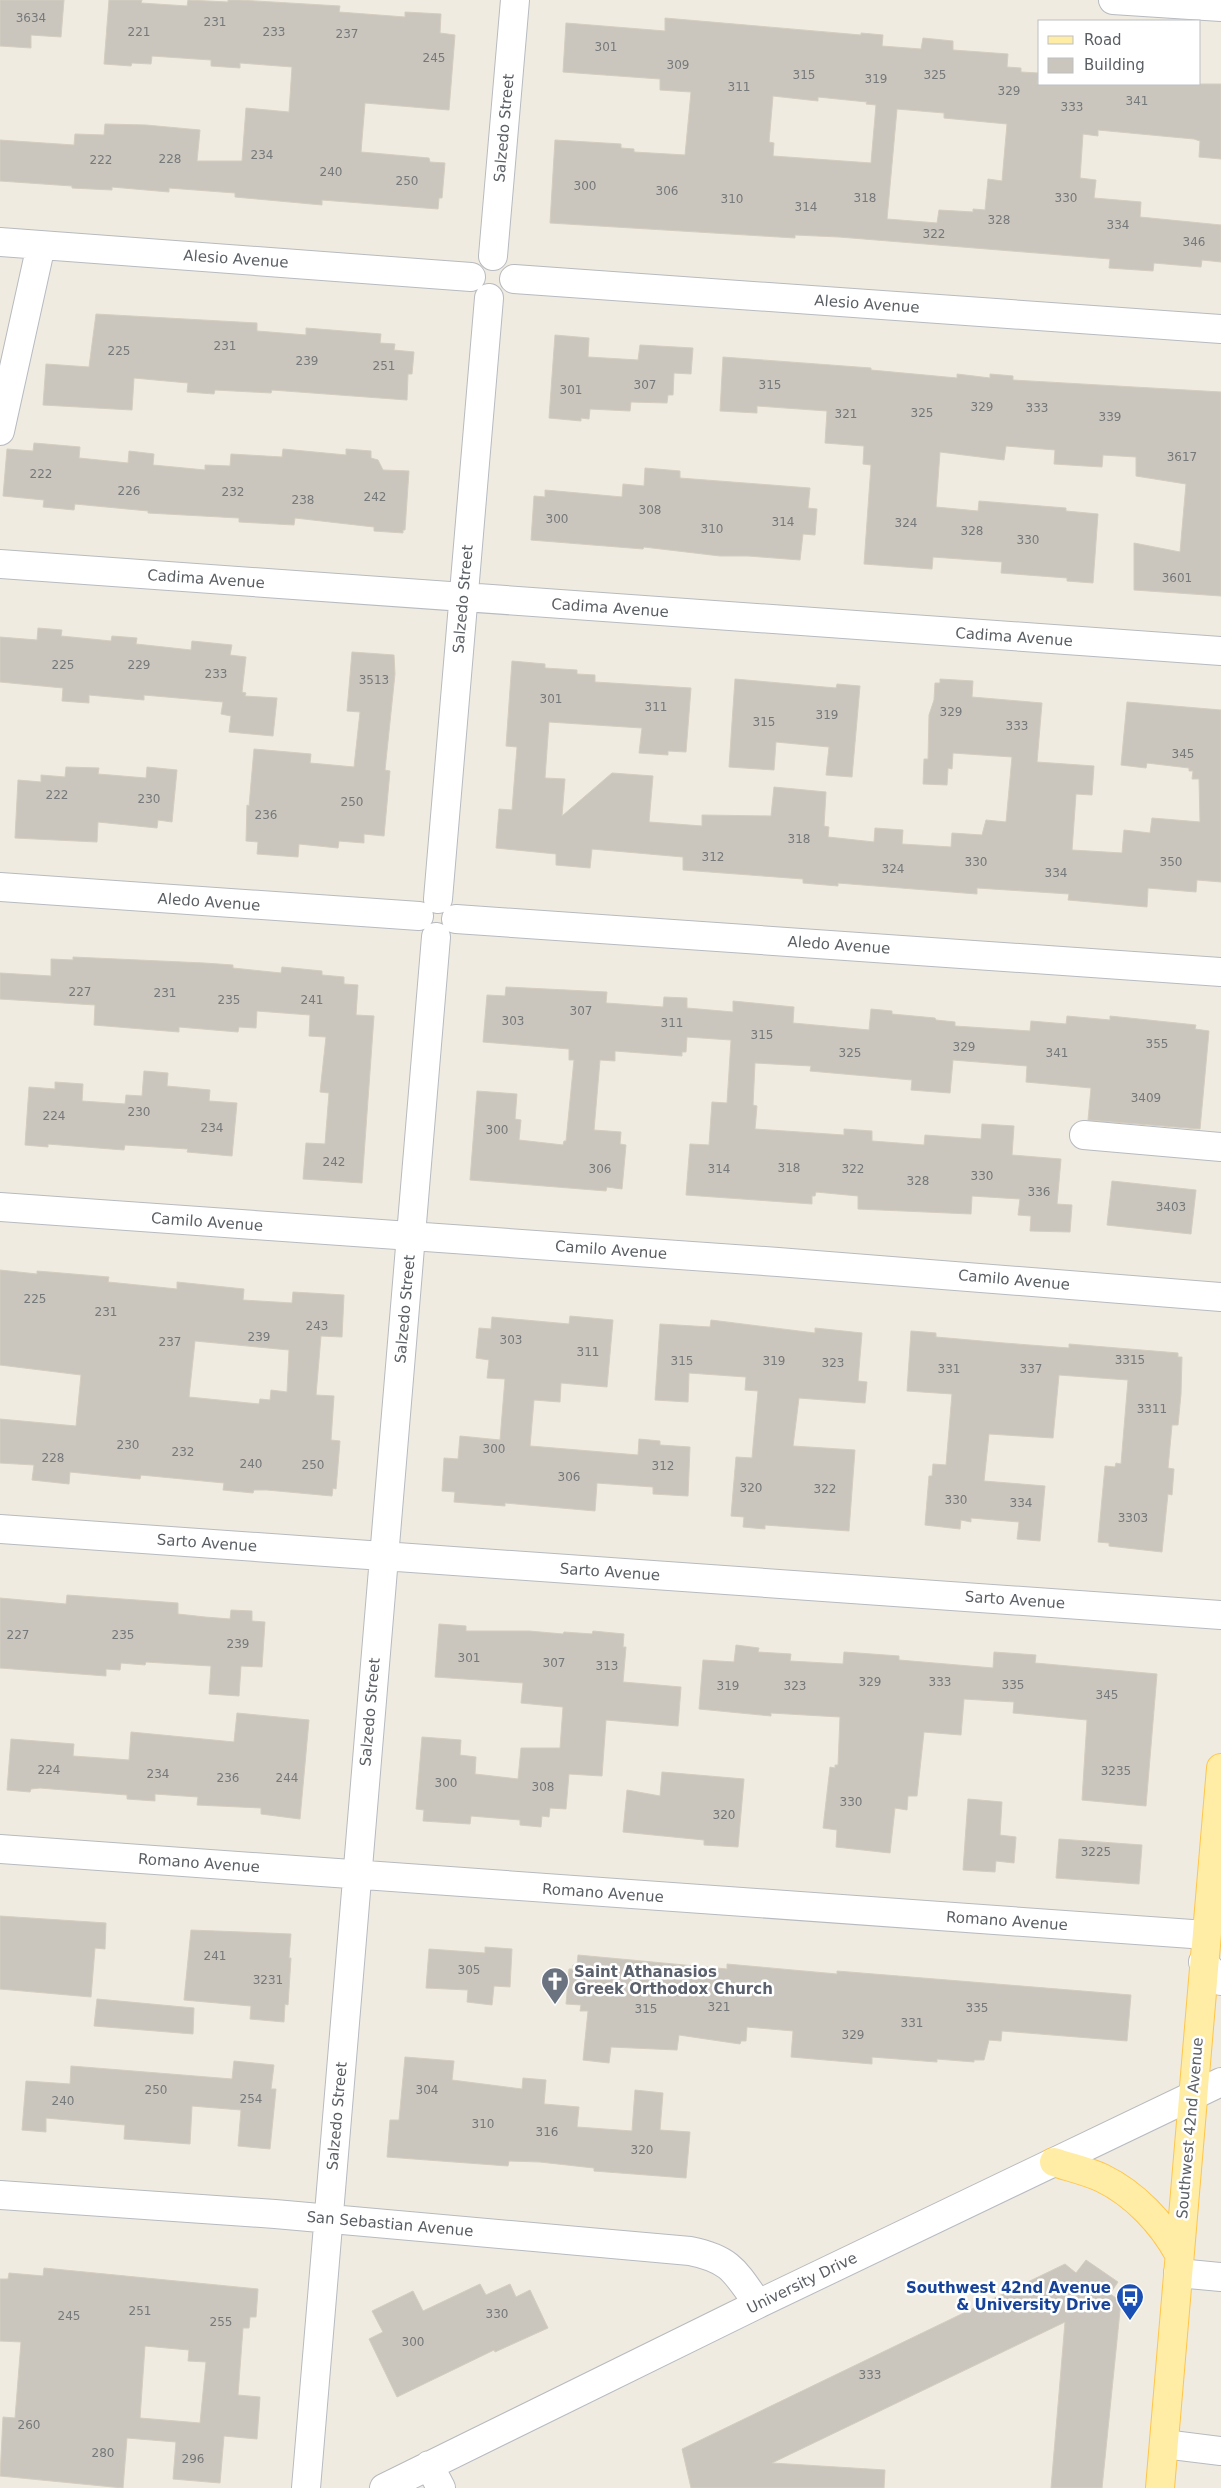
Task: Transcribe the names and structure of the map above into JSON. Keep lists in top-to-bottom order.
{
  "streets": {
    "main road": ["Southwest 42nd Avenue"],
    "street": [
      "Salzedo Street",
      "Alesio Avenue",
      "Cadima Avenue",
      "Aledo Avenue",
      "Camilo Avenue",
      "Sarto Avenue",
      "Romano Avenue",
      "San Sebastian Avenue",
      "University Drive"
    ]
  },
  "crossings": [
    ["Salzedo Street", "Alesio Avenue"],
    ["Salzedo Street", "Cadima Avenue"],
    ["Salzedo Street", "Aledo Avenue"],
    ["Salzedo Street", "Camilo Avenue"],
    ["Salzedo Street", "Sarto Avenue"],
    ["Salzedo Street", "Romano Avenue"],
    ["Salzedo Street", "San Sebastian Avenue"],
    ["Romano Avenue", "Southwest 42nd Avenue"],
    ["Southwest 42nd Avenue", "University Drive"],
    ["San Sebastian Avenue", "University Drive"]
  ],
  "places": {
    "church": ["Saint Athanasios Greek Orthodox Church"],
    "bus stop": ["Southwest 42nd Avenue & University Drive"]
  },
  "house_numbers": [
    "3634",
    "231",
    "221",
    "233",
    "237",
    "301",
    "245",
    "309",
    "315",
    "325",
    "319",
    "311",
    "329",
    "341",
    "333",
    "234",
    "228",
    "222",
    "240",
    "250",
    "300",
    "306",
    "318",
    "330",
    "310",
    "314",
    "328",
    "334",
    "322",
    "346",
    "231",
    "225",
    "239",
    "251",
    "307",
    "315",
    "301",
    "329",
    "333",
    "325",
    "321",
    "339",
    "3617",
    "222",
    "226",
    "232",
    "242",
    "238",
    "308",
    "300",
    "314",
    "324",
    "310",
    "328",
    "330",
    "3601",
    "225",
    "229",
    "233",
    "3513",
    "301",
    "311",
    "329",
    "319",
    "315",
    "333",
    "345",
    "222",
    "230",
    "250",
    "236",
    "318",
    "312",
    "330",
    "350",
    "324",
    "334",
    "227",
    "231",
    "235",
    "241",
    "307",
    "303",
    "311",
    "315",
    "355",
    "329",
    "325",
    "341",
    "3409",
    "230",
    "224",
    "234",
    "300",
    "242",
    "318",
    "306",
    "314",
    "322",
    "330",
    "328",
    "336",
    "3403",
    "225",
    "231",
    "243",
    "239",
    "303",
    "237",
    "311",
    "3315",
    "315",
    "319",
    "323",
    "331",
    "337",
    "3311",
    "230",
    "300",
    "232",
    "228",
    "240",
    "250",
    "312",
    "306",
    "320",
    "322",
    "330",
    "334",
    "3303",
    "227",
    "235",
    "239",
    "301",
    "307",
    "313",
    "329",
    "333",
    "335",
    "319",
    "323",
    "345",
    "224",
    "3235",
    "234",
    "236",
    "244",
    "300",
    "308",
    "330",
    "320",
    "3225",
    "241",
    "305",
    "3231",
    "321",
    "335",
    "315",
    "331",
    "329",
    "250",
    "304",
    "254",
    "240",
    "310",
    "316",
    "320",
    "251",
    "330",
    "245",
    "255",
    "300",
    "333",
    "260",
    "280",
    "296"
  ],
  "legend": ["Road", "Building"]
}
